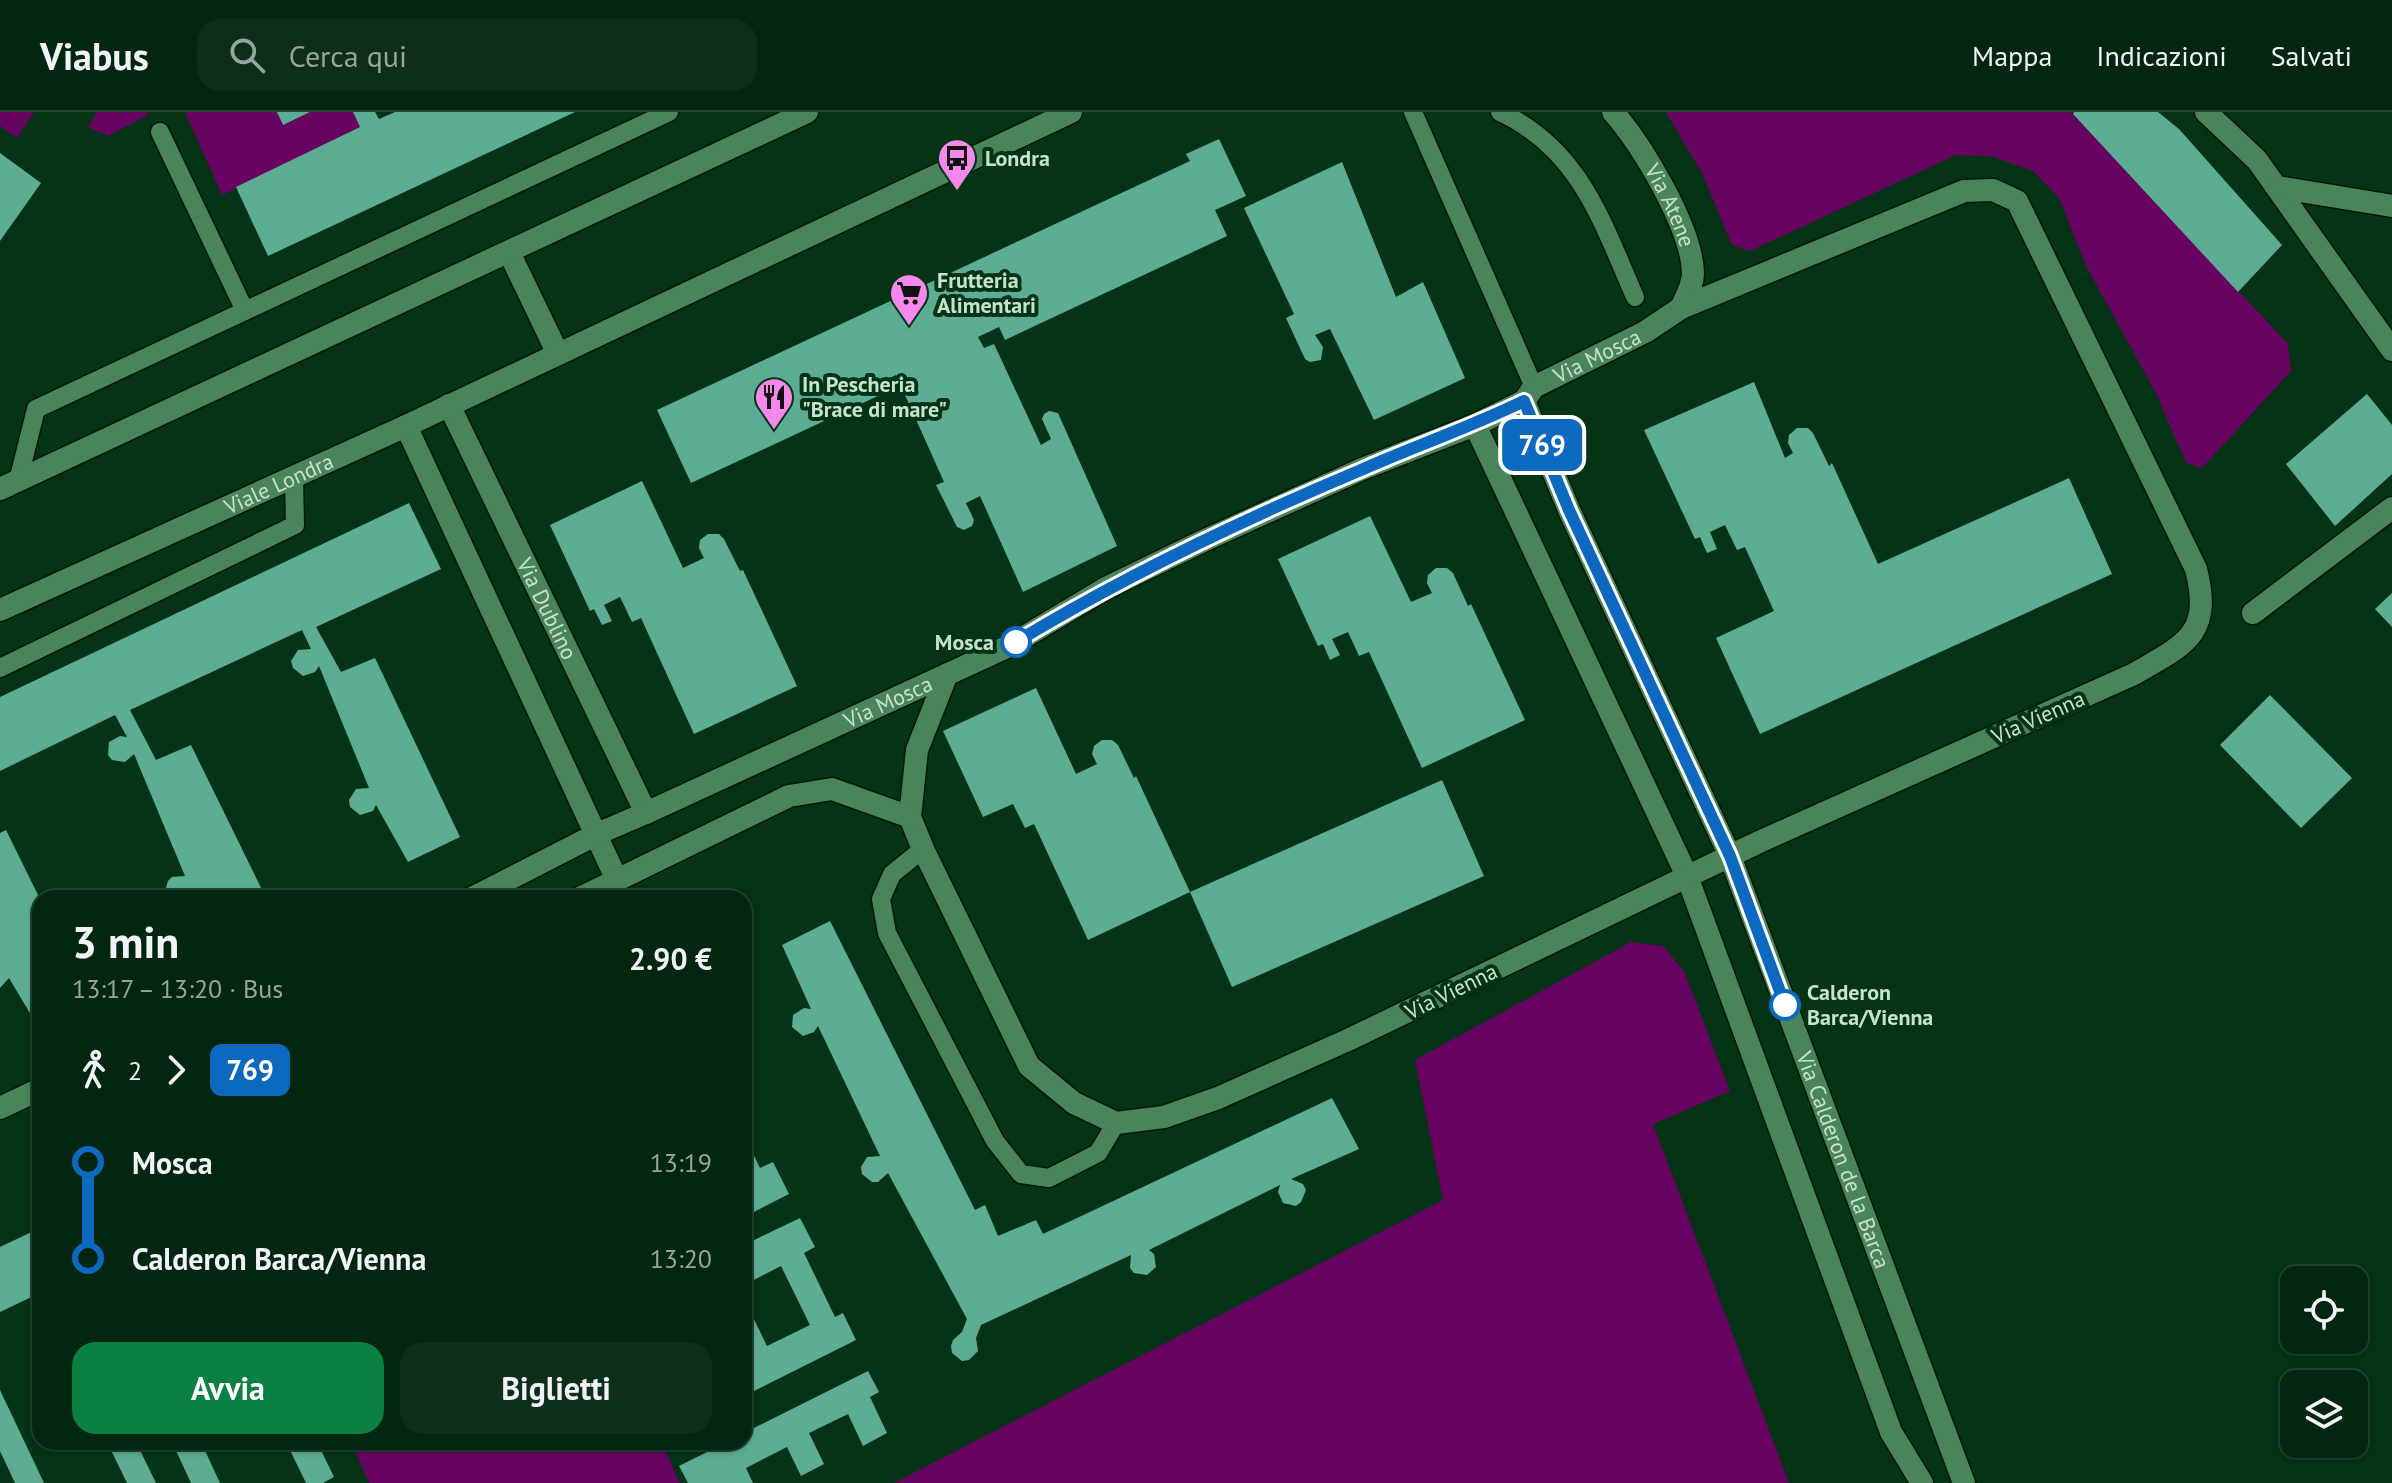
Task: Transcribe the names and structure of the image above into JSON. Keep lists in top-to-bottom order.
{
  "streets": {
    "street": [
      "Via Atene",
      "Via Mosca",
      "Viale Londra",
      "Via Dublino",
      "Via Vienna",
      "Via Calderon de la Barca"
    ]
  },
  "crossings": [
    ["Via Atene", "Via Mosca"],
    ["Via Mosca", "Via Dublino"],
    ["Via Mosca", "Via Vienna"],
    ["Via Mosca", "Via Calderon de la Barca"],
    ["Viale Londra", "Via Dublino"],
    ["Via Vienna", "Via Calderon de la Barca"]
  ],
  "places": {
    "bus stop": ["Londra"],
    "supermarket": ["Frutteria Alimentari"],
    "restaurant": ["In Pescheria \"Brace di mare\""],
    "other": ["Mosca", "Calderon Barca/Vienna"]
  },
  "lines": ["bus line 769"],
  "page": {
    "header": "Viabus",
    "search": "Cerca qui",
    "nav": ["Mappa", "Indicazioni", "Salvati"],
    "on_map": "769",
    "heading": ["3 min", "13:17 – 13:20 · Bus", "2.90 €"],
    "legs": ["2", "769"],
    "list": [
      {
        "name": "Mosca",
        "value": "13:19"
      },
      {
        "name": "Calderon Barca/Vienna",
        "value": "13:20"
      }
    ],
    "buttons": ["Avvia", "Biglietti"]
  }
}
